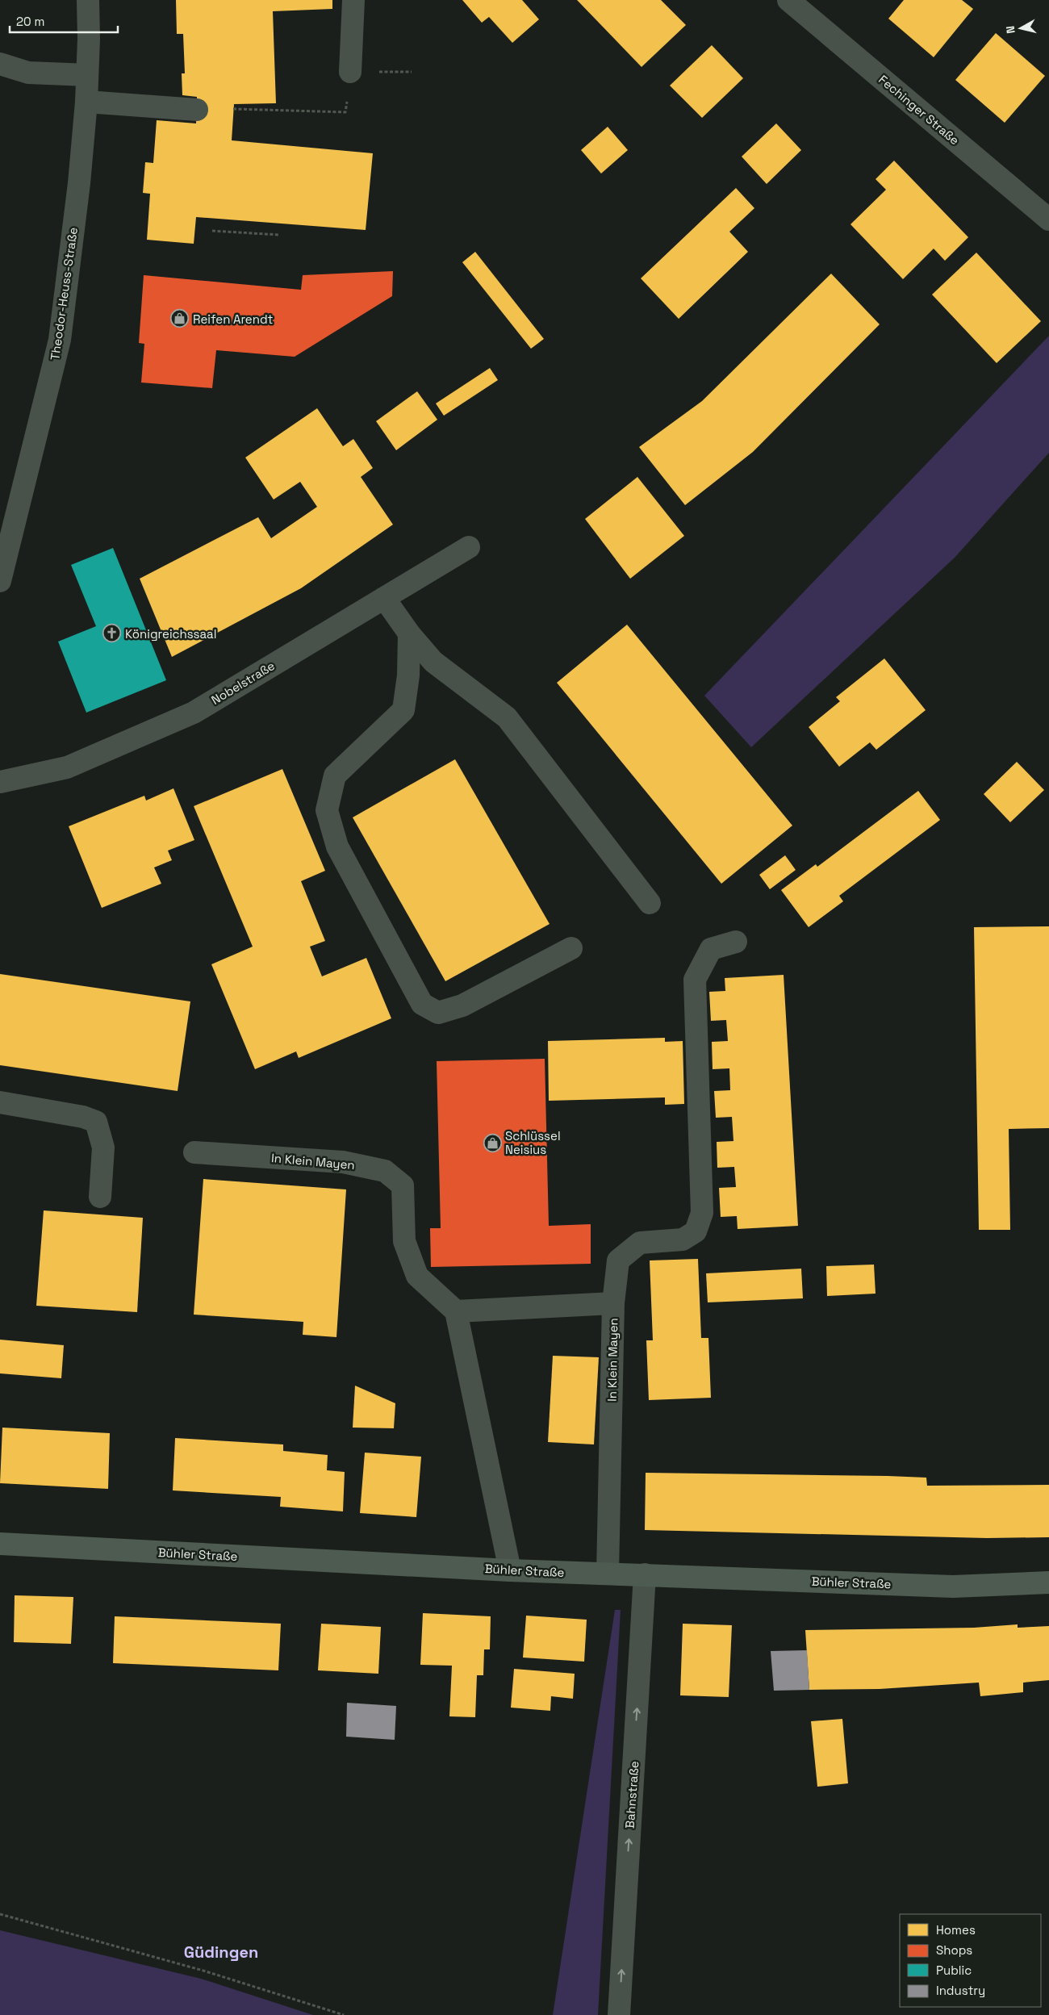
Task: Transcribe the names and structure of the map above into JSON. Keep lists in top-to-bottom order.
{
  "streets": {
    "main road": ["Bühler Straße"],
    "street": [
      "Fechinger Straße",
      "Theodor-Heuss-Straße",
      "Nobelstraße",
      "In Klein Mayen",
      "Bahnstraße"
    ]
  },
  "crossings": [
    ["In Klein Mayen", "Bühler Straße"],
    ["Bühler Straße", "Bahnstraße"]
  ],
  "one_way": ["Bahnstraße"],
  "districts": ["Güdingen"],
  "places": {
    "shop": ["Reifen Arendt", "Schlüssel Neisius"],
    "church": ["Königreichssaal"]
  },
  "legend": [
    "Homes",
    "Shops",
    "Public",
    "Industry"
  ],
  "scale_bar": "20 m",
  "north": "left"
}
